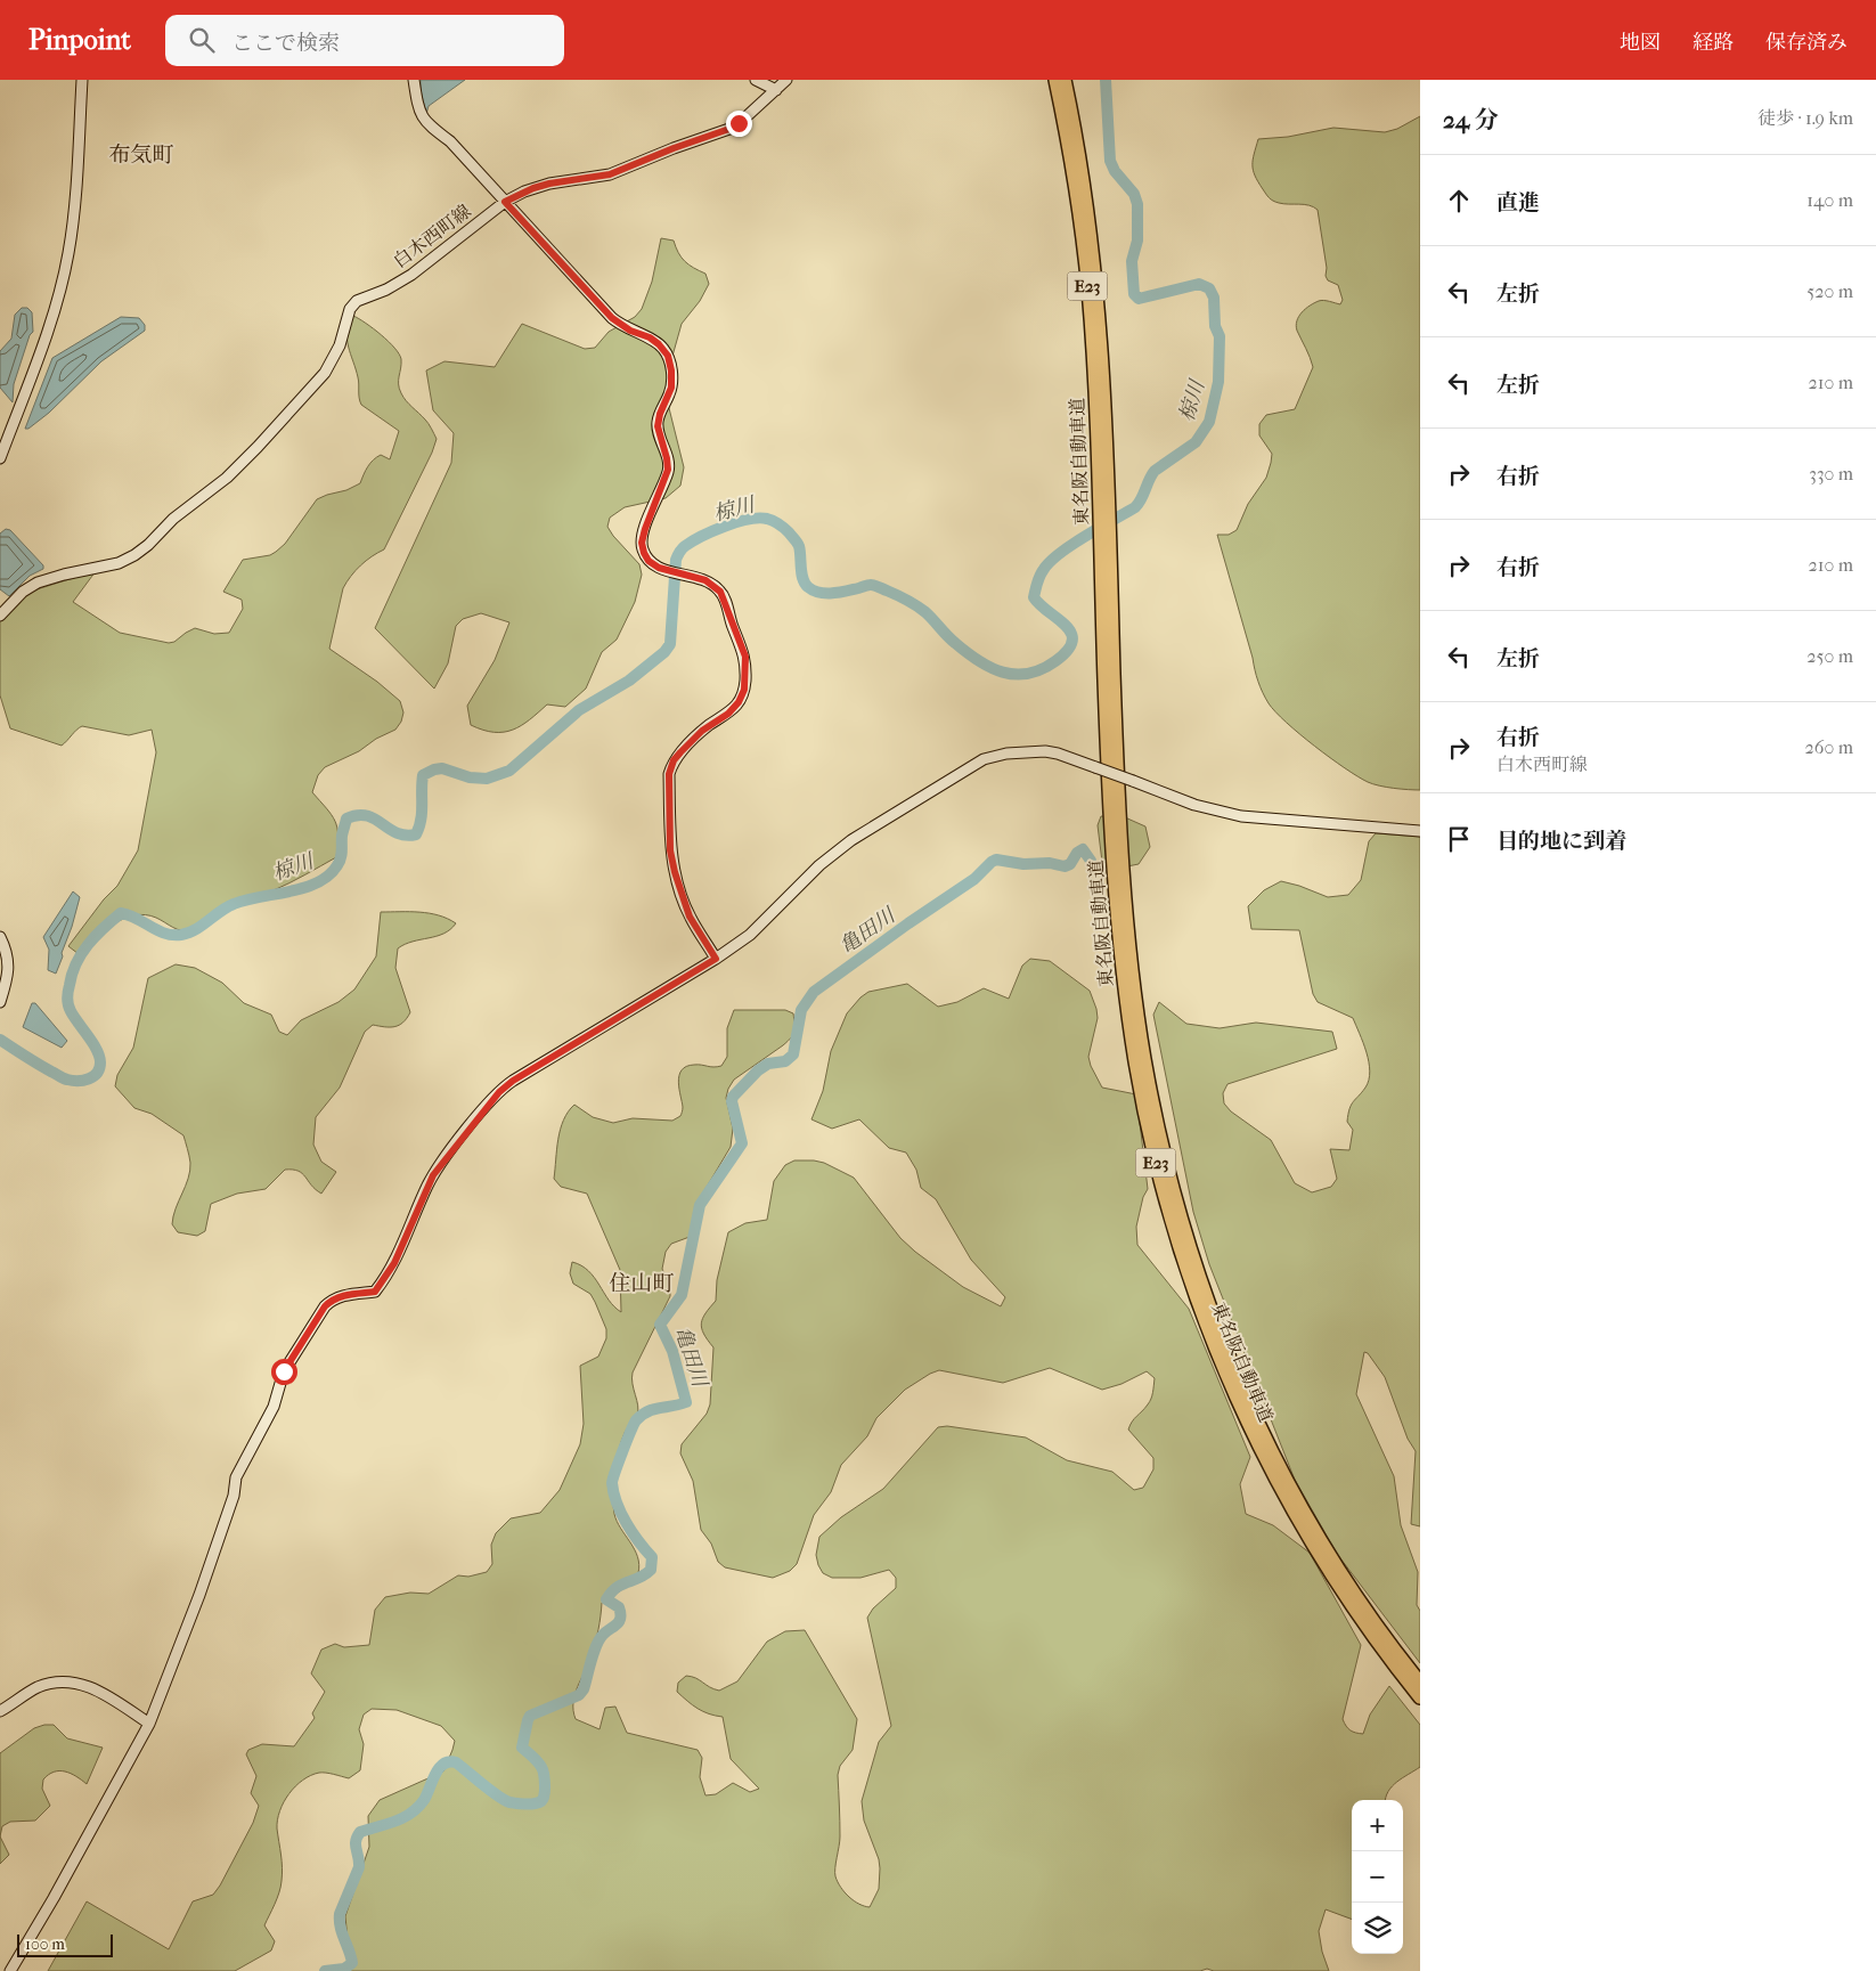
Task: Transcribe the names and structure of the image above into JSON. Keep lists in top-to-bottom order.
{
  "streets": {
    "highway": ["E23", "東名阪自動車道"],
    "street": ["白木西町線"]
  },
  "districts": ["布気町", "住山町"],
  "water": ["椋川", "亀田川"],
  "scale_bar": "100 m",
  "page": {
    "header": "Pinpoint",
    "search": "ここで検索",
    "nav": ["地図", "経路", "保存済み"],
    "heading": ["24 分", "徒歩 · 1.9 km"],
    "list": [
      ["直進", "140 m"],
      ["左折", "520 m"],
      ["左折", "210 m"],
      ["右折", "330 m"],
      ["右折", "210 m"],
      ["左折", "250 m"],
      ["右折", "白木西町線", "260 m"],
      "目的地に到着"
    ],
    "map_buttons": ["+", "−"],
    "scale": "100 m"
  }
}
